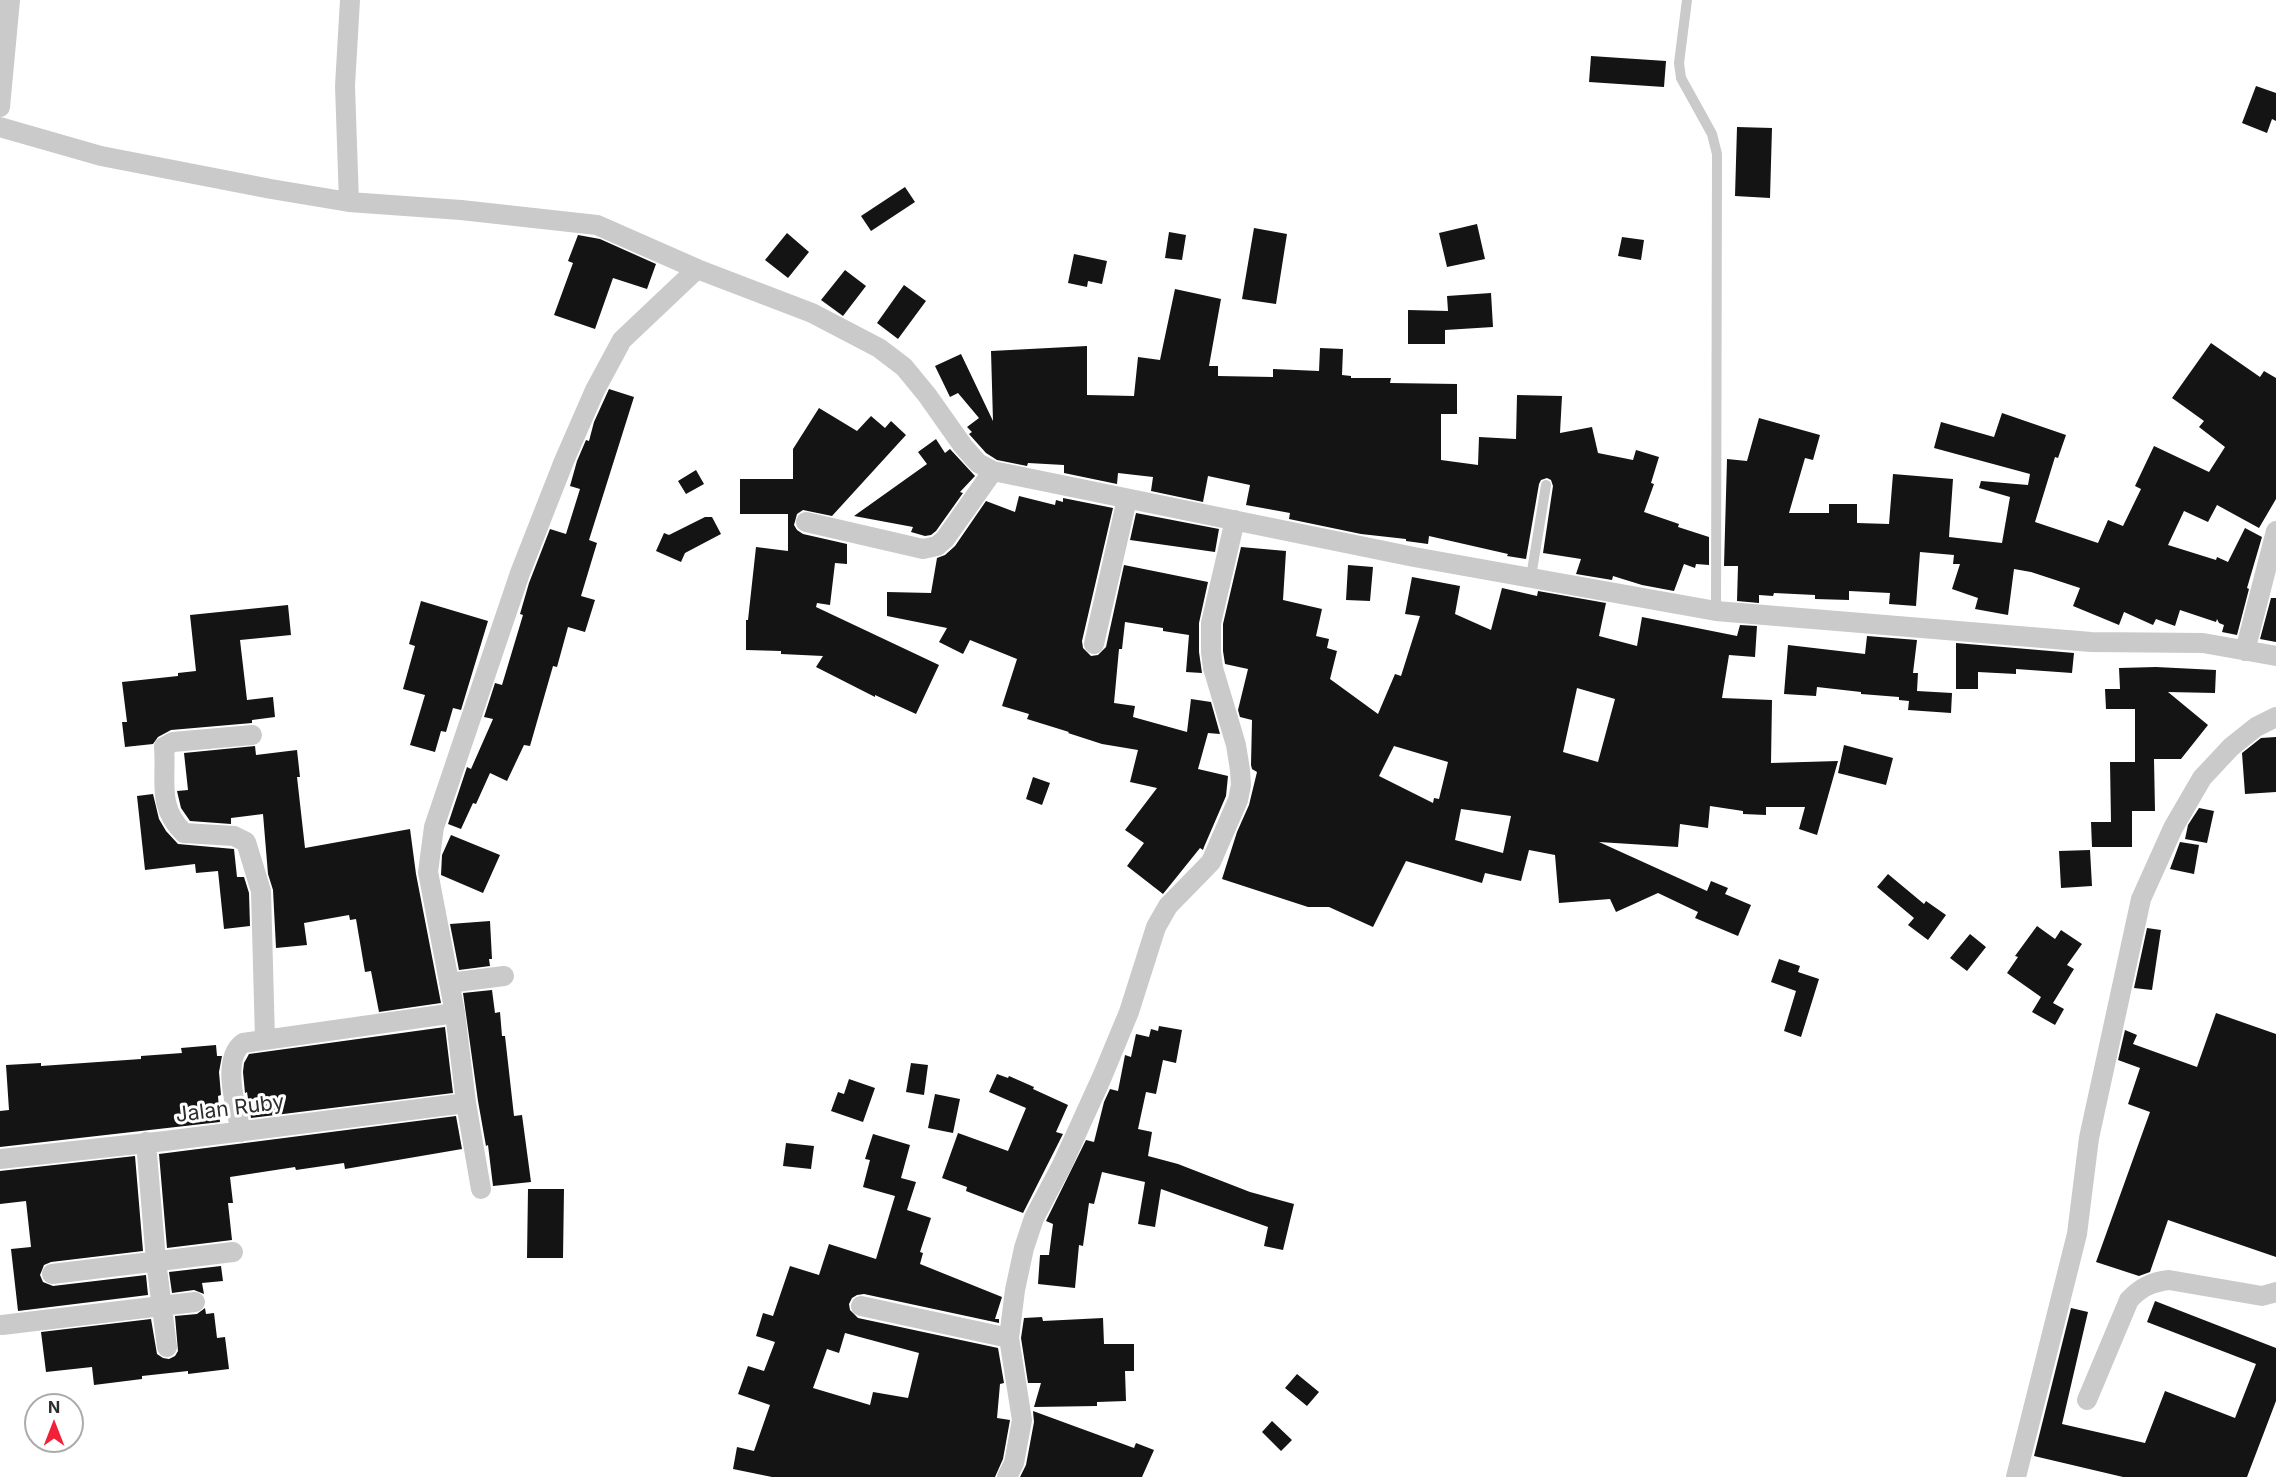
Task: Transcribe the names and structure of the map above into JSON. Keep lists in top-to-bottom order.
{
  "streets": {
    "street": ["Jalan Ruby"]
  },
  "north": "top"
}
